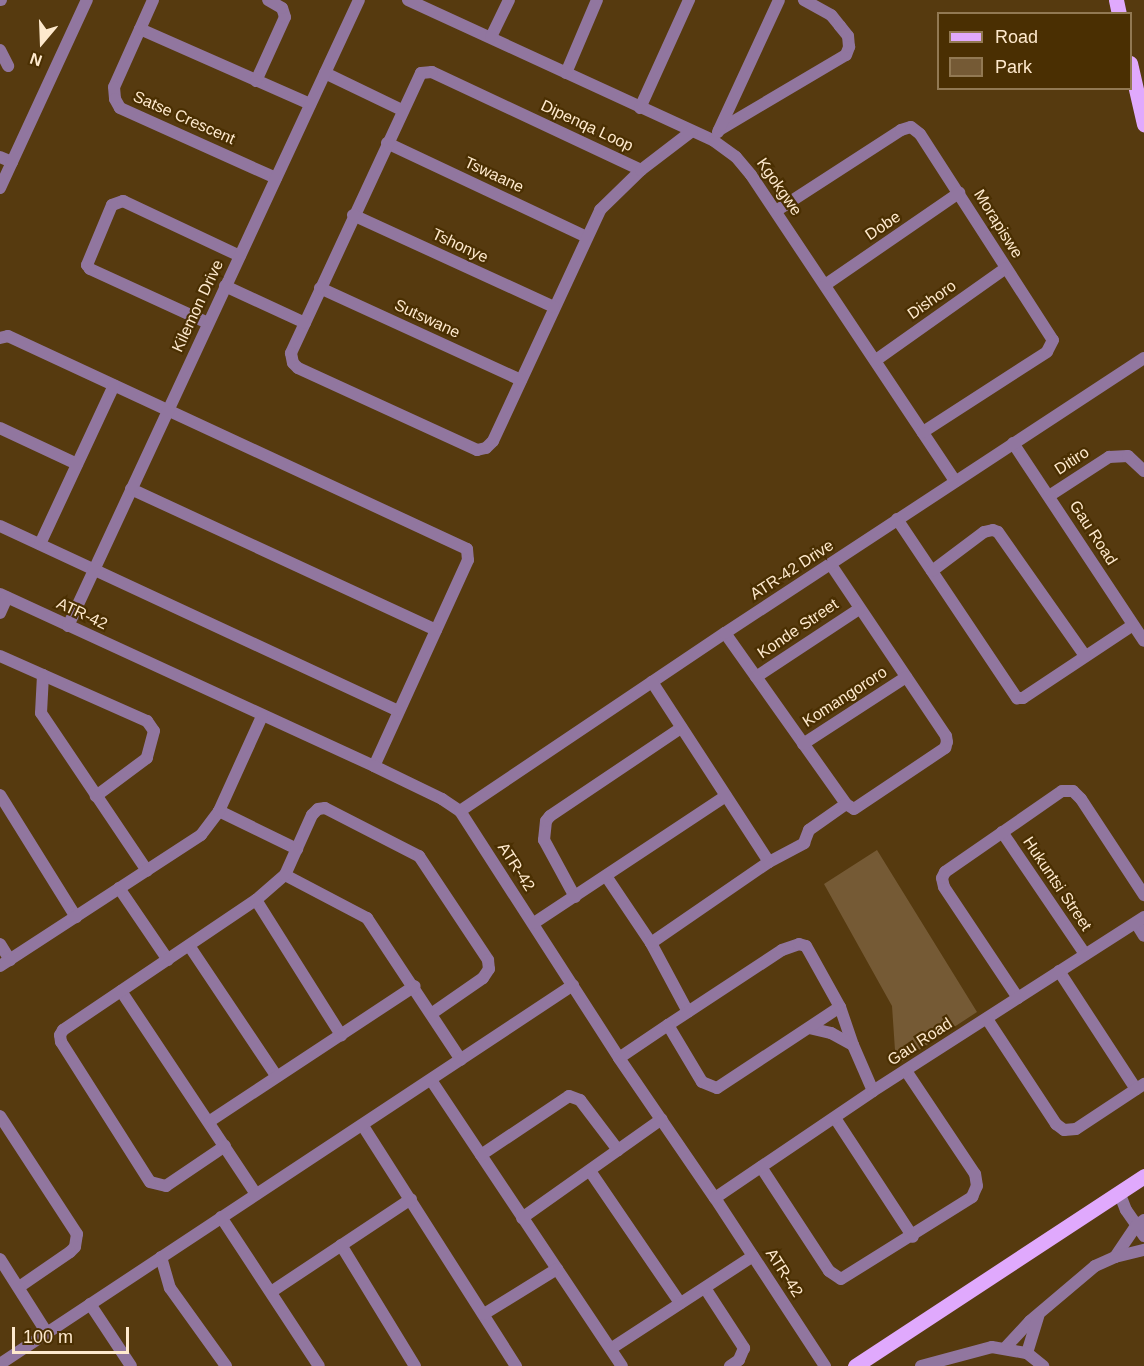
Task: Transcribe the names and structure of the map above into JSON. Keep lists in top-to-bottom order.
{
  "streets": {
    "street": [
      "Satse Crescent",
      "Dipenqa Loop",
      "Tswaane",
      "Kgokgwe",
      "Morapiswe",
      "Dobe",
      "Tshonye",
      "Dishoro",
      "Kilemon Drive",
      "Sutswane",
      "Ditiro",
      "Gau Road",
      "ATR-42 Drive",
      "ATR-42",
      "Konde Street",
      "Komangororo",
      "Hukuntsi Street"
    ]
  },
  "crossings": [
    ["Satse Crescent", "Kilemon Drive"],
    ["Dipenqa Loop", "Tswaane"],
    ["Dipenqa Loop", "Tshonye"],
    ["Dipenqa Loop", "Sutswane"],
    ["Kgokgwe", "Morapiswe"],
    ["Kgokgwe", "Dobe"],
    ["Kgokgwe", "Dishoro"],
    ["Kgokgwe", "ATR-42 Drive"],
    ["Morapiswe", "Dobe"],
    ["Morapiswe", "Dishoro"],
    ["Kilemon Drive", "ATR-42"],
    ["Ditiro", "Gau Road"],
    ["Gau Road", "ATR-42 Drive"],
    ["Gau Road", "ATR-42"],
    ["Gau Road", "Hukuntsi Street"],
    ["ATR-42 Drive", "ATR-42"]
  ],
  "legend": ["Road", "Park"],
  "scale_bar": "100 m",
  "north": "bottom"
}
